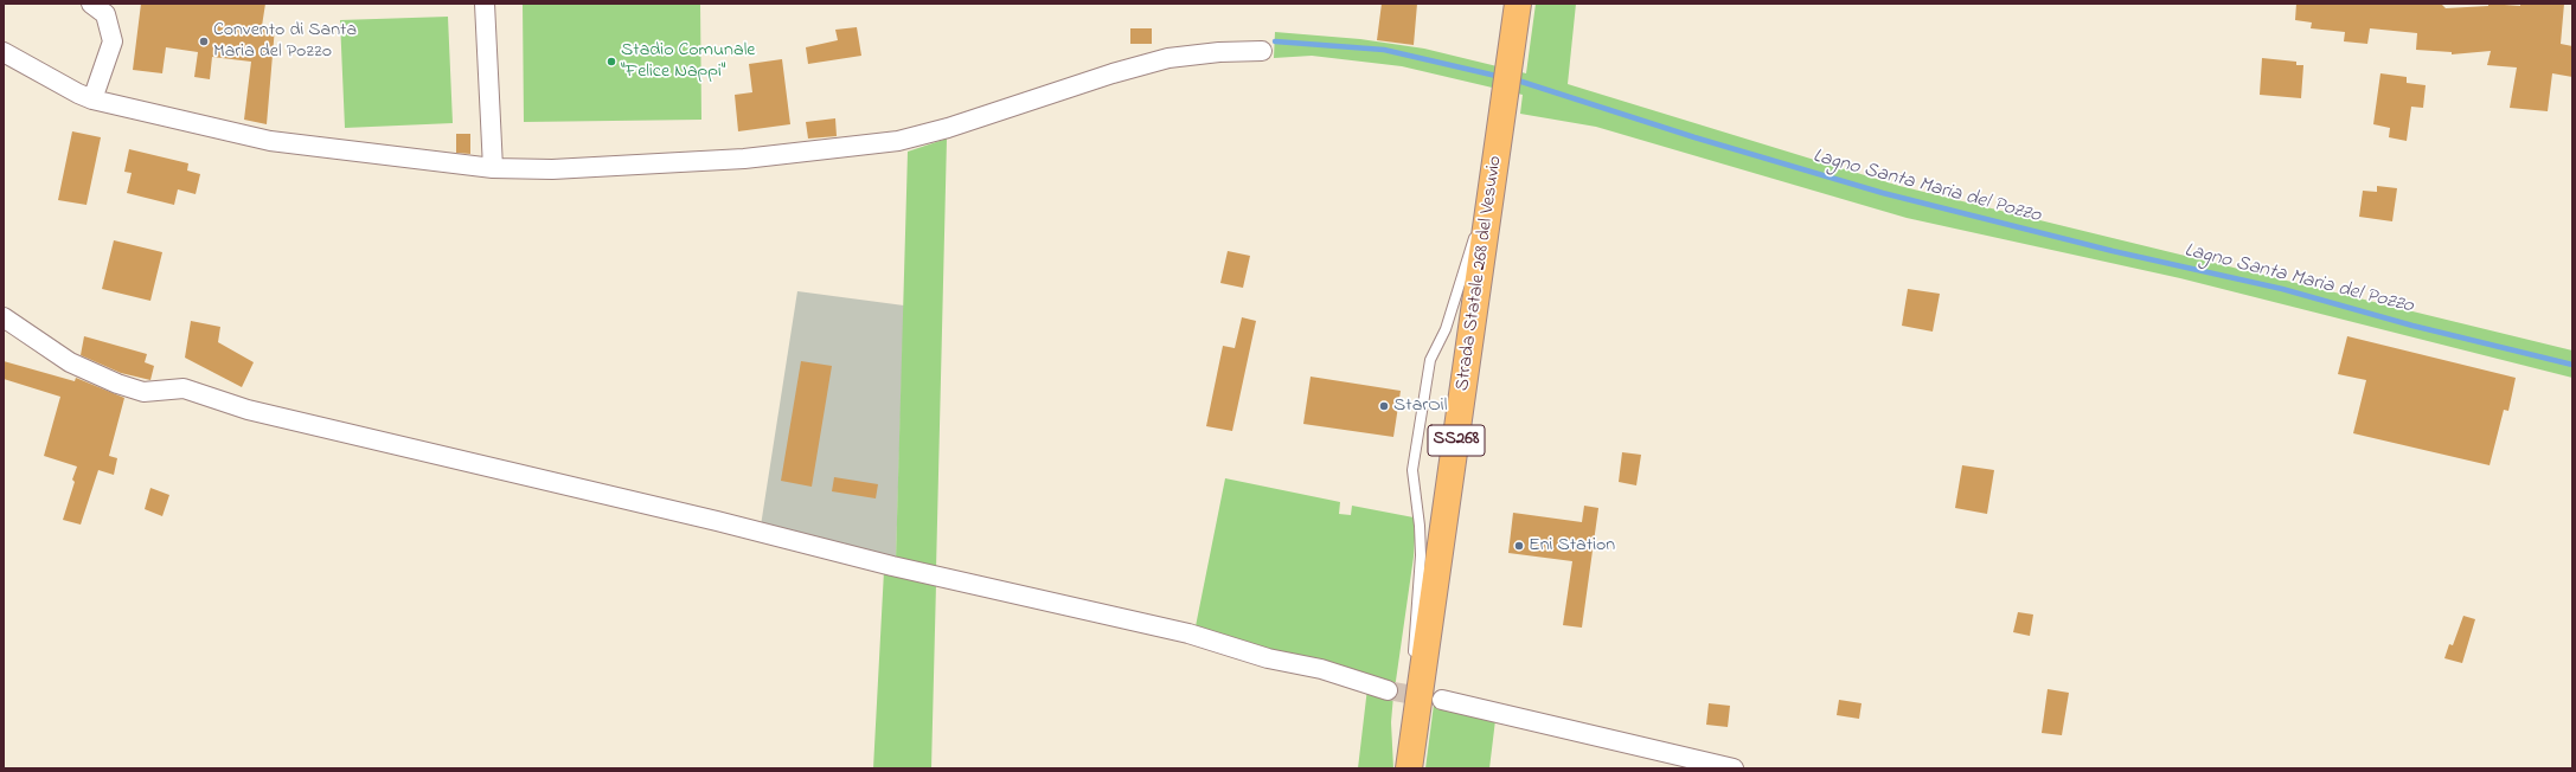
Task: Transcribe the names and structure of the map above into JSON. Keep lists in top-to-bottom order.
{
  "streets": {
    "highway": ["Strada Statale 268 del Vesuvio", "SS268"]
  },
  "water": ["Lagno Santa Maria del Pozzo"],
  "places": [
    "Convento di Santa Maria del Pozzo",
    "Stadio Comunale \"Felice Nappi\"",
    "StarOil",
    "Eni Station"
  ]
}
